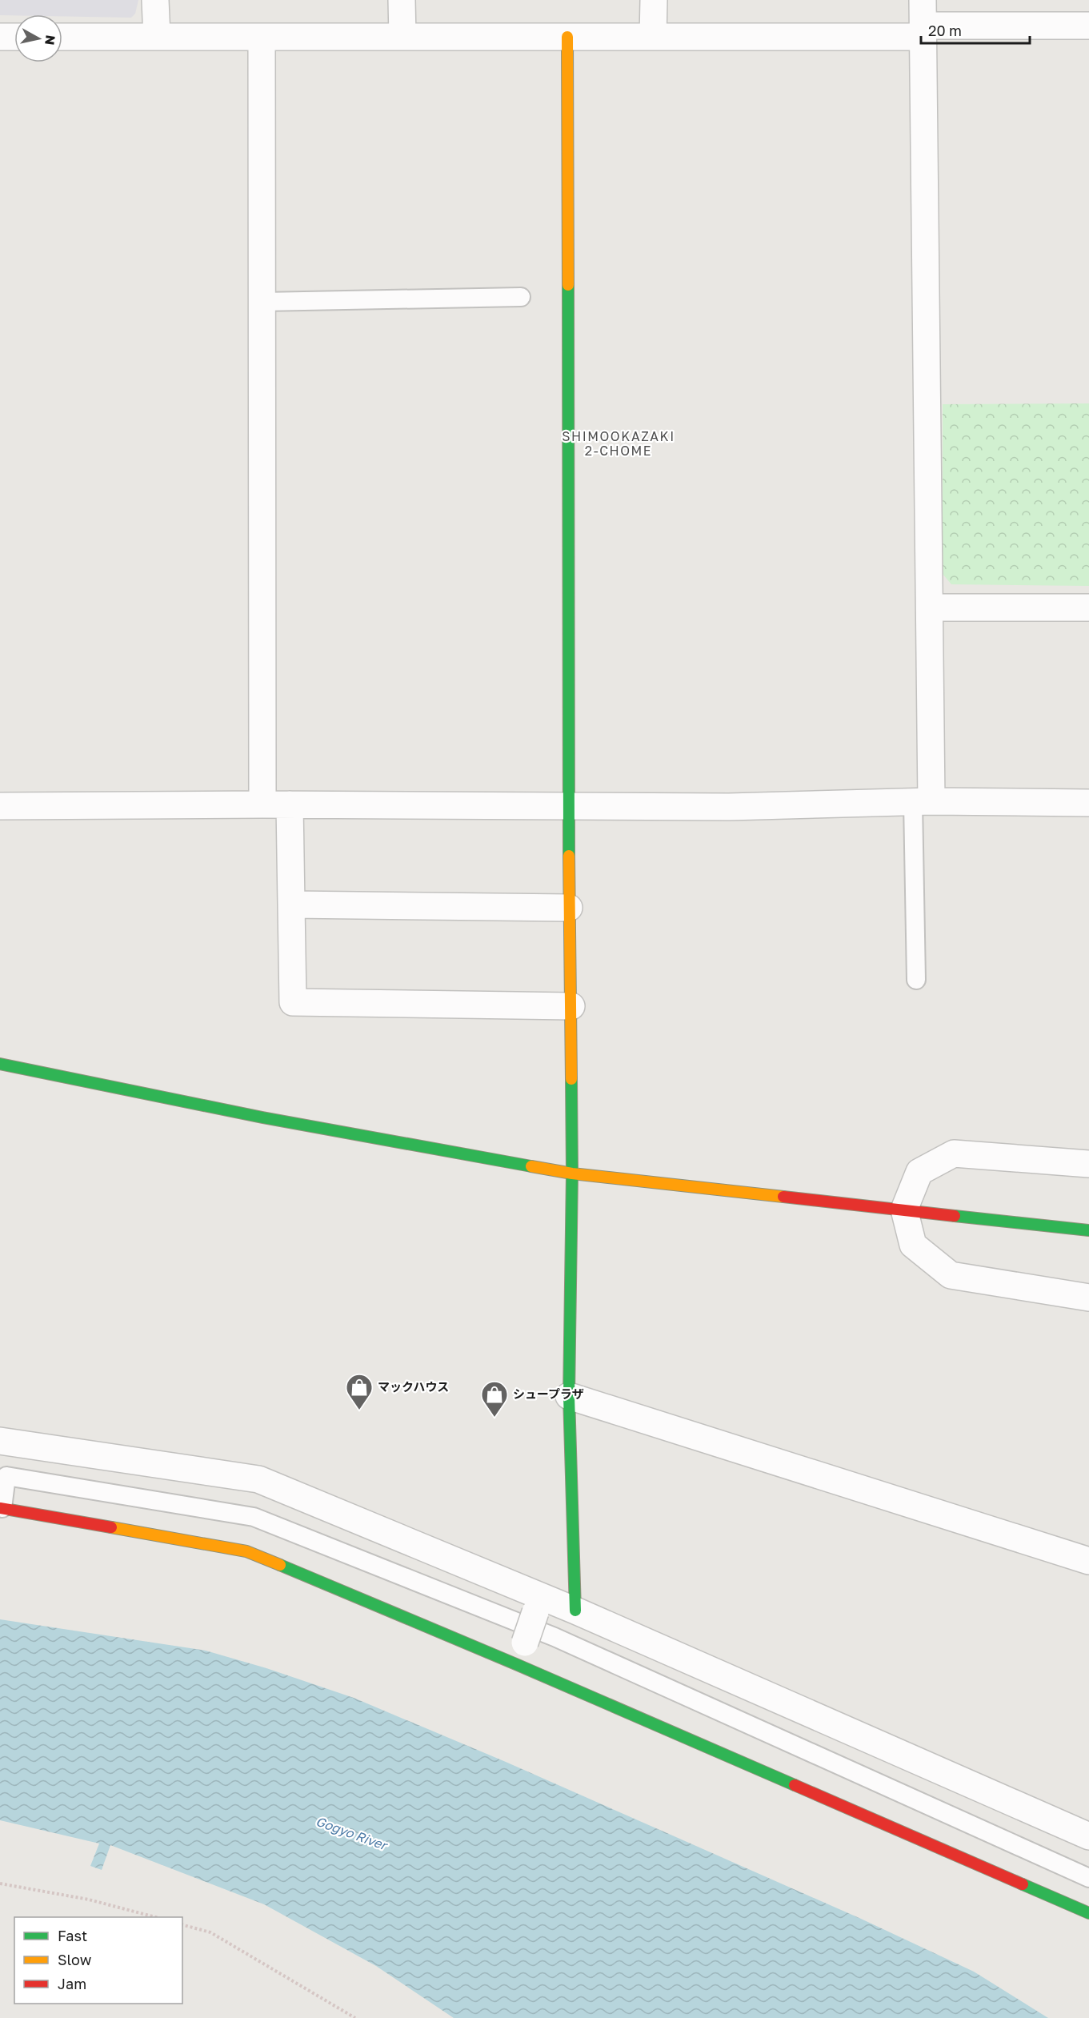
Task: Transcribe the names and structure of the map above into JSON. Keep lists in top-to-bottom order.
{
  "districts": ["SHIMOOKAZAKI 2-CHOME"],
  "water": ["Gogyo River"],
  "places": {
    "shop": ["マックハウス", "シュープラザ"]
  },
  "legend": ["Fast", "Slow", "Jam"],
  "scale_bar": "20 m",
  "north": "right"
}
